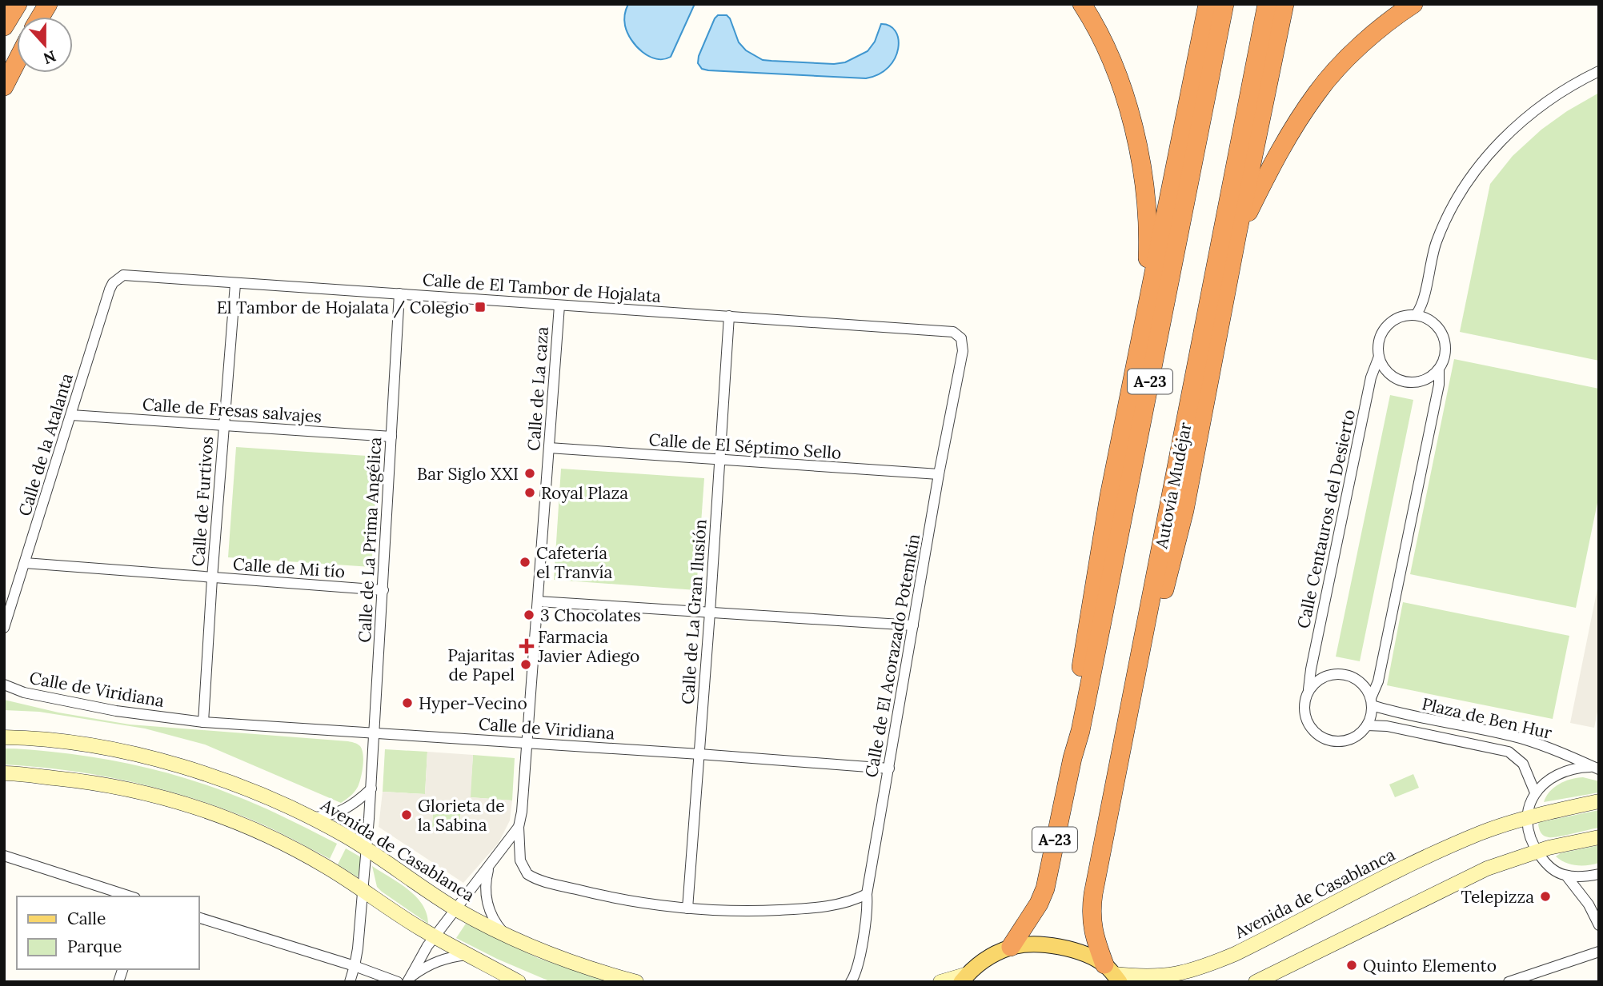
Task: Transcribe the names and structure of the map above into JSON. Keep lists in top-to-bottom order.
{
  "streets": {
    "highway": ["A-23", "Autovía Mudéjar"],
    "main road": ["Avenida de Casablanca"],
    "street": [
      "Calle de El Tambor de Hojalata",
      "Calle de La caza",
      "Calle de Fresas salvajes",
      "Calle de la Atalanta",
      "Calle de El Séptimo Sello",
      "Calle de Furtivos",
      "Calle Centauros del Desierto",
      "Calle de La Prima Angélica",
      "Calle de Mi tío",
      "Calle de La Gran Ilusión",
      "Calle de El Acorazado Potemkin",
      "Calle de Viridiana",
      "Plaza de Ben Hur"
    ]
  },
  "crossings": [
    ["Calle de El Tambor de Hojalata", "Calle de La caza"],
    ["Calle de El Tambor de Hojalata", "Calle de la Atalanta"],
    ["Calle de El Tambor de Hojalata", "Calle de Furtivos"],
    ["Calle de El Tambor de Hojalata", "Calle de La Prima Angélica"],
    ["Calle de El Tambor de Hojalata", "Calle de La Gran Ilusión"],
    ["Calle de El Tambor de Hojalata", "Calle de El Acorazado Potemkin"],
    ["Calle de La caza", "Calle de El Séptimo Sello"],
    ["Calle de La caza", "Calle de Viridiana"],
    ["Calle de Fresas salvajes", "Calle de la Atalanta"],
    ["Calle de Fresas salvajes", "Calle de Furtivos"],
    ["Calle de Fresas salvajes", "Calle de La Prima Angélica"],
    ["Calle de la Atalanta", "Calle de Mi tío"],
    ["Calle de El Séptimo Sello", "Calle de La Gran Ilusión"],
    ["Calle de El Séptimo Sello", "Calle de El Acorazado Potemkin"],
    ["Autovía Mudéjar", "Avenida de Casablanca"],
    ["Calle de Furtivos", "Calle de Mi tío"],
    ["Calle de Furtivos", "Calle de Viridiana"],
    ["Calle Centauros del Desierto", "Plaza de Ben Hur"],
    ["Calle de La Prima Angélica", "Calle de Mi tío"],
    ["Calle de La Prima Angélica", "Calle de Viridiana"],
    ["Calle de La Prima Angélica", "Avenida de Casablanca"],
    ["Calle de La Gran Ilusión", "Calle de Viridiana"],
    ["Calle de El Acorazado Potemkin", "Calle de Viridiana"]
  ],
  "places": {
    "transit": ["El Tambor de Hojalata / Colegio"],
    "other": [
      "Bar Siglo XXI",
      "Royal Plaza",
      "Cafetería el Tranvía",
      "3 Chocolates",
      "Pajaritas de Papel",
      "Hyper-Vecino",
      "Glorieta de la Sabina",
      "Telepizza",
      "Quinto Elemento"
    ],
    "health": ["Farmacia Javier Adiego"]
  },
  "legend": ["Calle", "Parque"],
  "north": "bottom"
}
